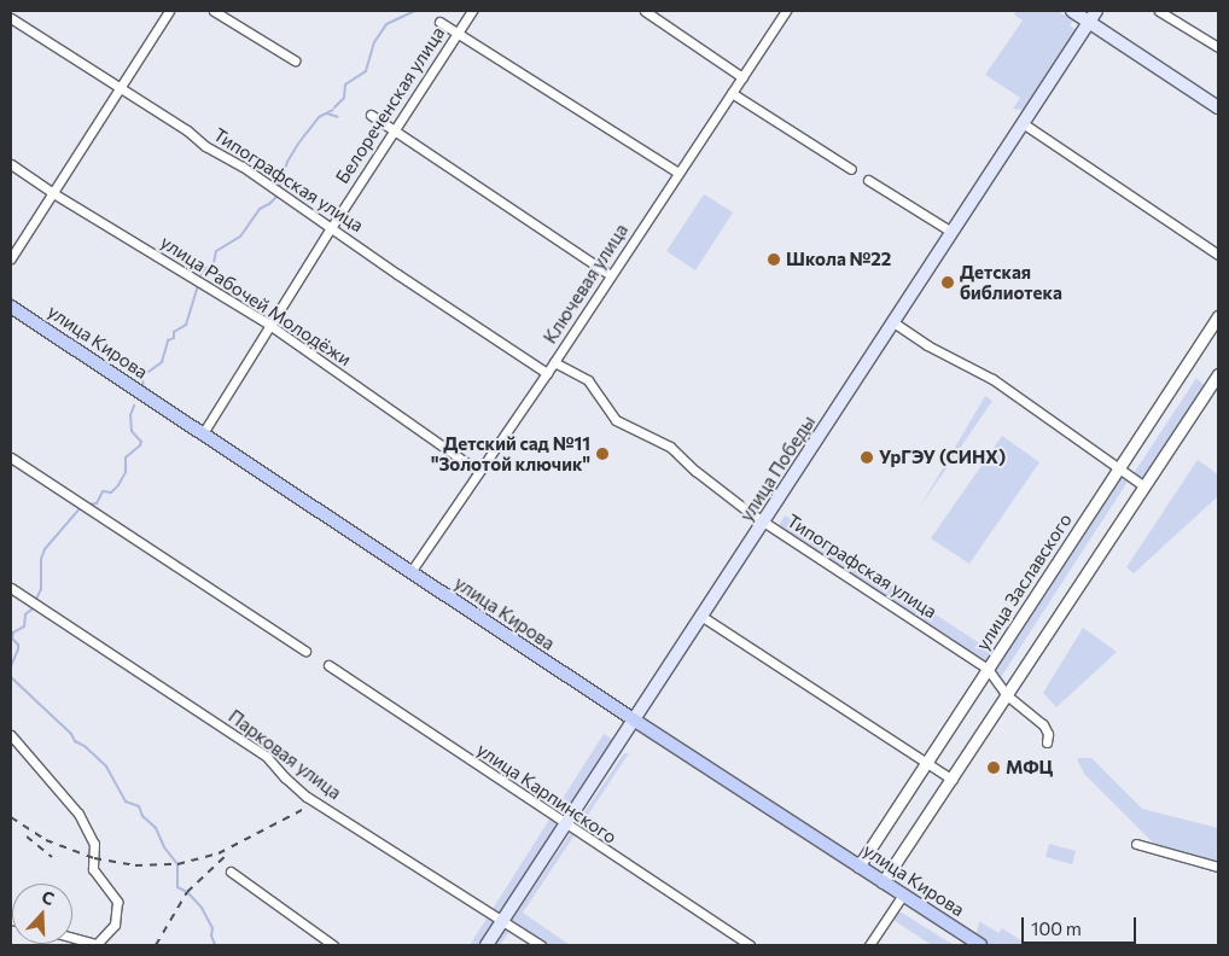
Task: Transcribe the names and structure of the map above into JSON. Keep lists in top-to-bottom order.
{
  "streets": {
    "main road": ["улица Кирова", "улица Победы"],
    "street": [
      "Белореченская улица",
      "Типографская улица",
      "Ключевая улица",
      "улица Рабочей Молодёжи",
      "улица Заславского",
      "Парковая улица",
      "улица Карпинского"
    ]
  },
  "crossings": [
    ["Белореченская улица", "Типографская улица"],
    ["Белореченская улица", "улица Рабочей Молодёжи"],
    ["Белореченская улица", "улица Кирова"],
    ["Типографская улица", "Ключевая улица"],
    ["Типографская улица", "улица Победы"],
    ["Типографская улица", "улица Заславского"],
    ["Ключевая улица", "улица Рабочей Молодёжи"],
    ["Ключевая улица", "улица Кирова"],
    ["улица Кирова", "улица Победы"],
    ["улица Кирова", "улица Заславского"],
    ["улица Победы", "Парковая улица"],
    ["улица Победы", "улица Карпинского"]
  ],
  "places": [
    "Школа №22",
    "Детская библиотека",
    "Детский сад №11 \"Золотой ключик\"",
    "УрГЭУ (СИНХ)",
    "МФЦ"
  ],
  "scale_bar": "100 m",
  "north": "top"
}
